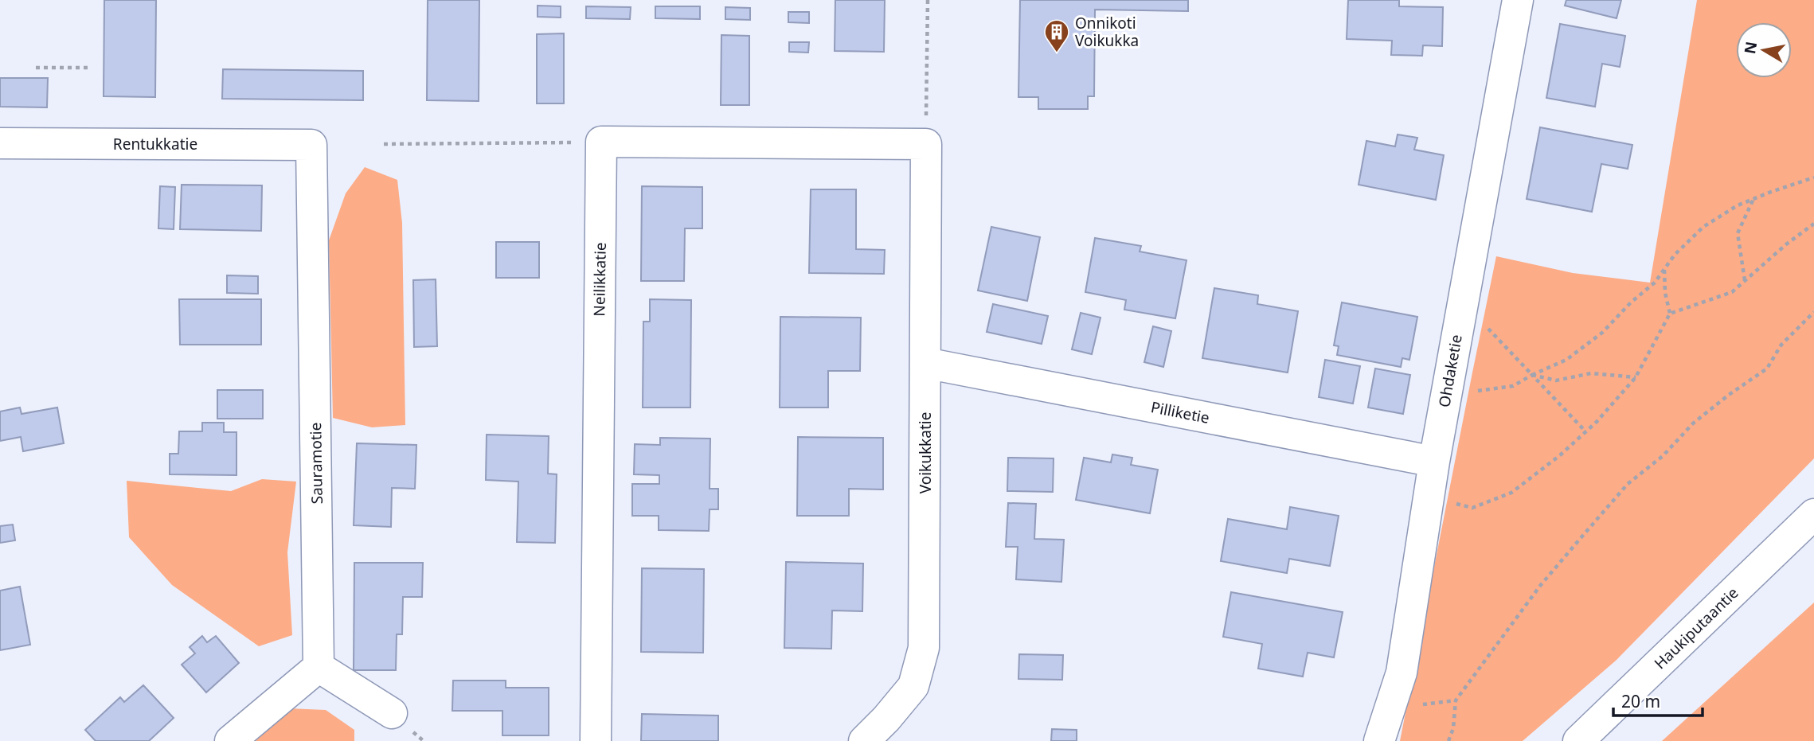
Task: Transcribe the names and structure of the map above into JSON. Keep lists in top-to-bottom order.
{
  "streets": {
    "street": [
      "Rentukkatie",
      "Neilikkatie",
      "Ohdaketie",
      "Pilliketie",
      "Voikukkatie",
      "Sauramotie",
      "Haukiputaantie"
    ]
  },
  "crossings": [
    ["Rentukkatie", "Sauramotie"],
    ["Ohdaketie", "Pilliketie"],
    ["Pilliketie", "Voikukkatie"]
  ],
  "places": {
    "building": ["Onnikoti Voikukka"]
  },
  "scale_bar": "20 m",
  "north": "left"
}
